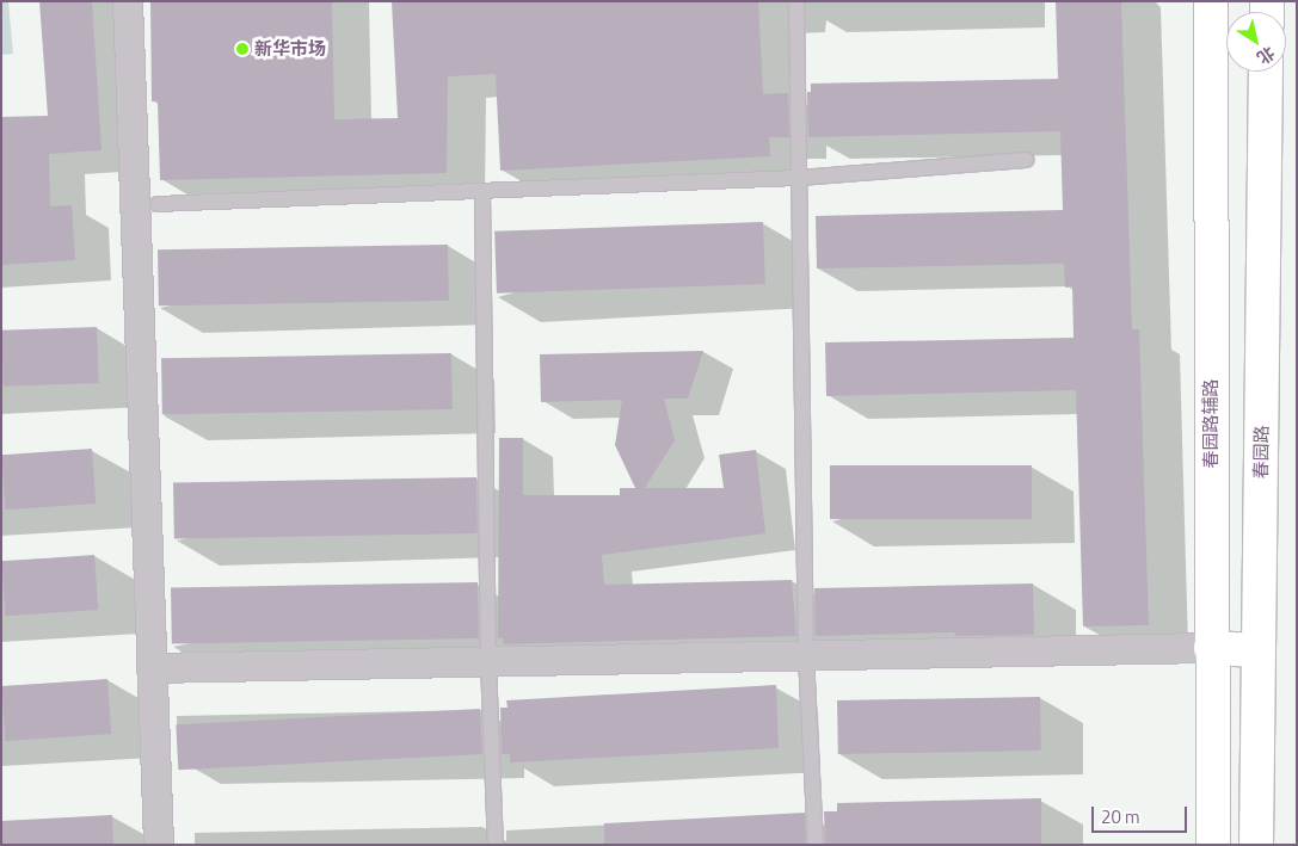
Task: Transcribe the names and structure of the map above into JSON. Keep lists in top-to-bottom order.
{
  "streets": {
    "street": ["春园路辅路", "春园路"]
  },
  "places": ["新华市场"],
  "scale_bar": "20 m",
  "north": "bottom right"
}
